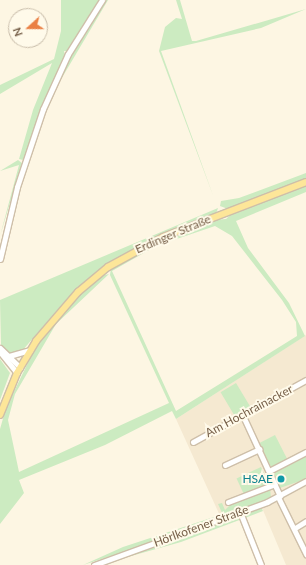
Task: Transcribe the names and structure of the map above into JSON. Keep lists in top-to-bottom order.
{
  "streets": {
    "main road": ["Erdinger Straße"],
    "street": ["Am Hochrainacker", "Hörlkofener Straße"]
  },
  "places": ["HSAE"],
  "north": "left"
}
